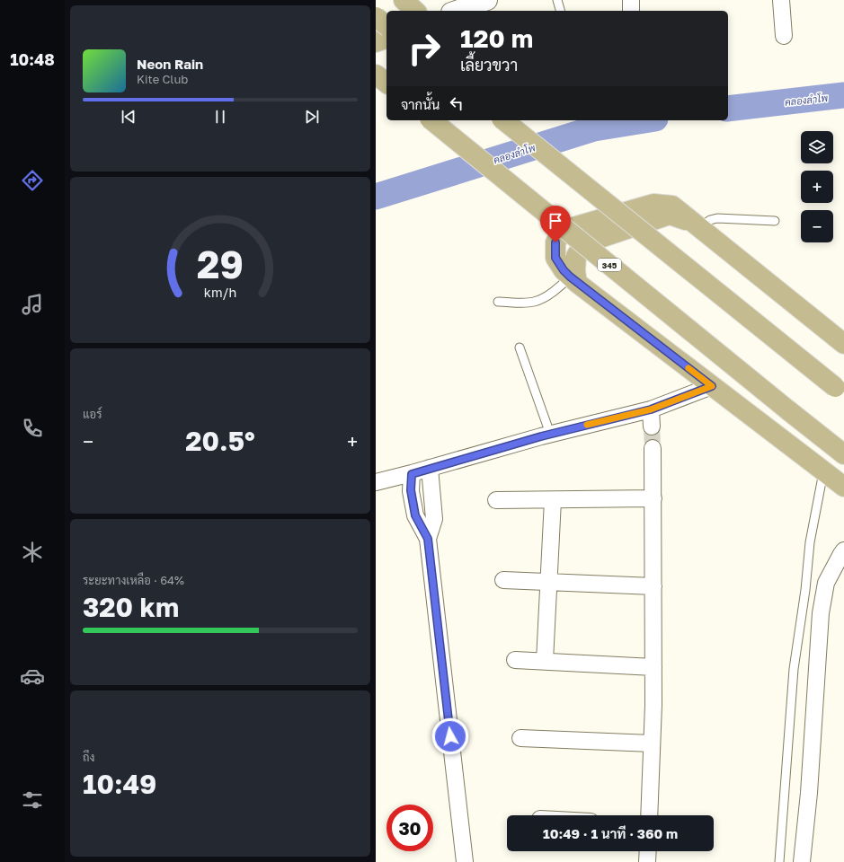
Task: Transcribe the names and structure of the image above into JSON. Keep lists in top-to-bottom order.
{
  "streets": {
    "main road": ["345"]
  },
  "water": ["คลองลำโพ"],
  "page": {
    "tabs": "10:48",
    "turn": ["120 m", "เลี้ยวขวา"],
    "song": ["Neon Rain", "Kite Club"],
    "then": "จากนั้น",
    "map_buttons": ["+", "−"],
    "tile": [
      "แอร์",
      ["ระยะทางเหลือ · 64%", "320 km"],
      ["ถึง", "10:49"]
    ],
    "heat": ["−", "20.5°", "+"],
    "limit": "30",
    "trip": "10:49 · 1 นาที · 360 m",
    "gauge": ["29", "km/h"]
  }
}
